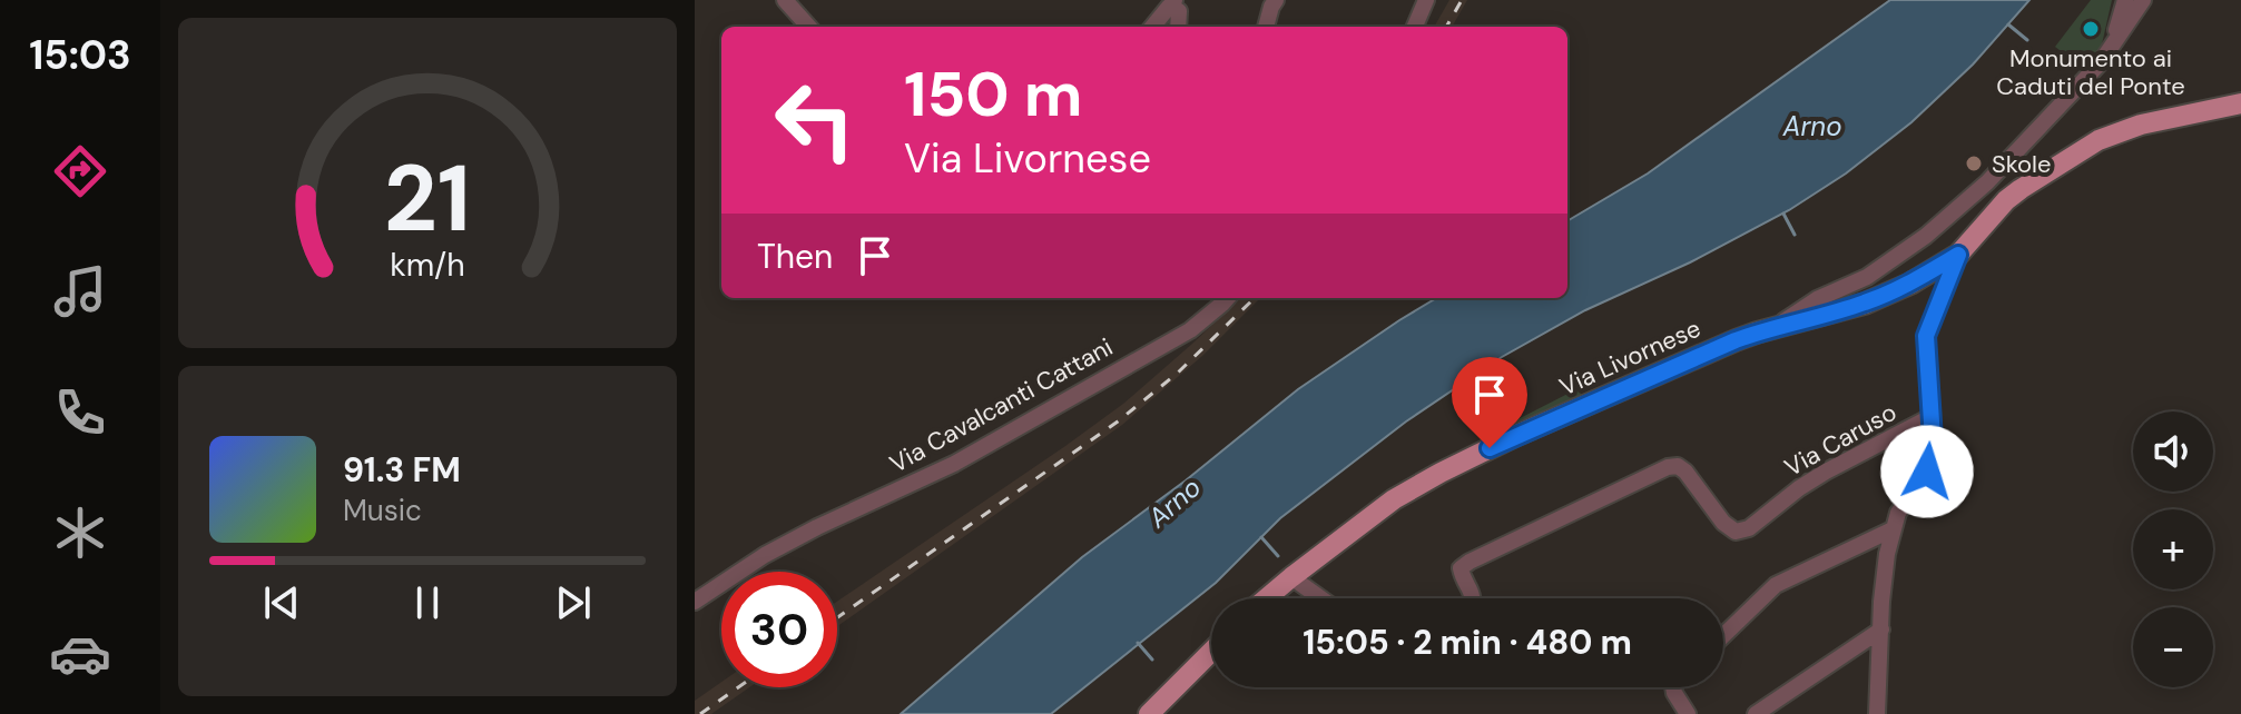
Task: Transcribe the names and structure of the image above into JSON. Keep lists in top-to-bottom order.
{
  "streets": {
    "main road": ["Via Livornese"],
    "street": ["Via Cavalcanti Cattani", "Via Caruso"]
  },
  "water": ["Arno"],
  "places": ["Monumento ai Caduti del Ponte", "Skole"],
  "page": {
    "tabs": "15:03",
    "turn": ["150 m", "Via Livornese"],
    "then": "Then",
    "map_buttons": ["+", "−"],
    "song": ["91.3 FM", "Music"],
    "limit": "30",
    "trip": "15:05 · 2 min · 480 m",
    "gauge": ["21", "km/h"]
  }
}
